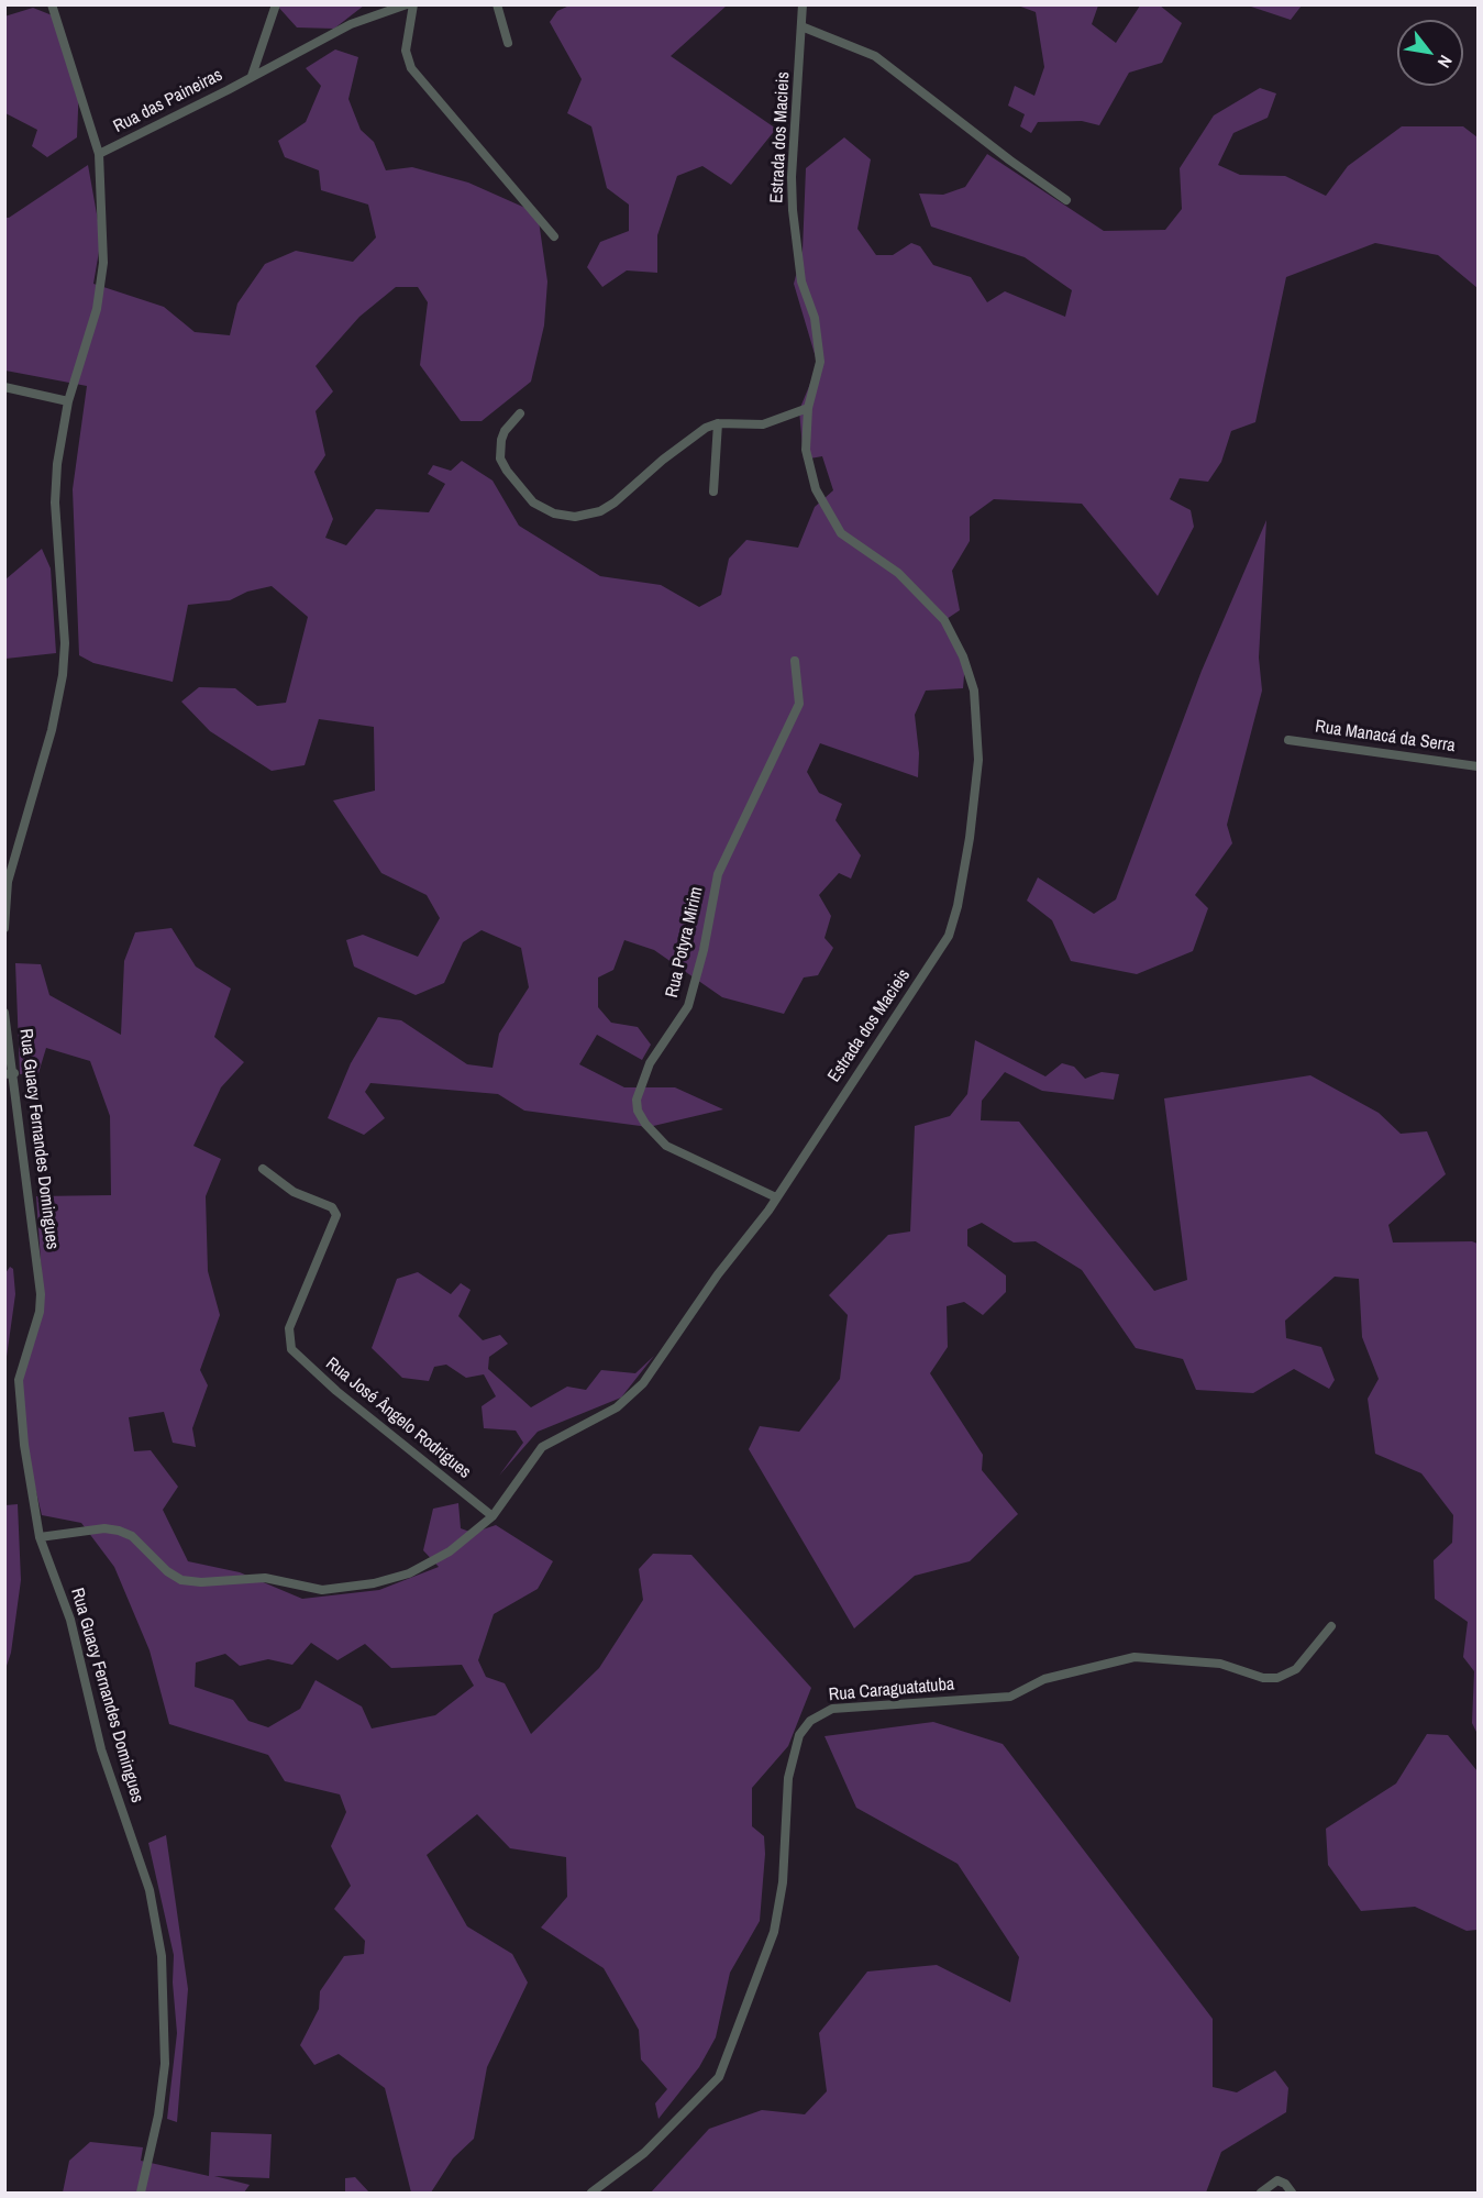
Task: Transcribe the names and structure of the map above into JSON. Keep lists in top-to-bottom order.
{
  "streets": {
    "street": [
      "Rua das Paineiras",
      "Estrada dos Macieis",
      "Rua Manacá da Serra",
      "Rua Potyra Mirim",
      "Rua Guacy Fernandes Domingues",
      "Rua José Ângelo Rodrigues",
      "Rua Caraguatatuba"
    ]
  },
  "crossings": [
    ["Estrada dos Macieis", "Rua Potyra Mirim"],
    ["Estrada dos Macieis", "Rua Guacy Fernandes Domingues"],
    ["Estrada dos Macieis", "Rua José Ângelo Rodrigues"]
  ],
  "north": "bottom right"
}
